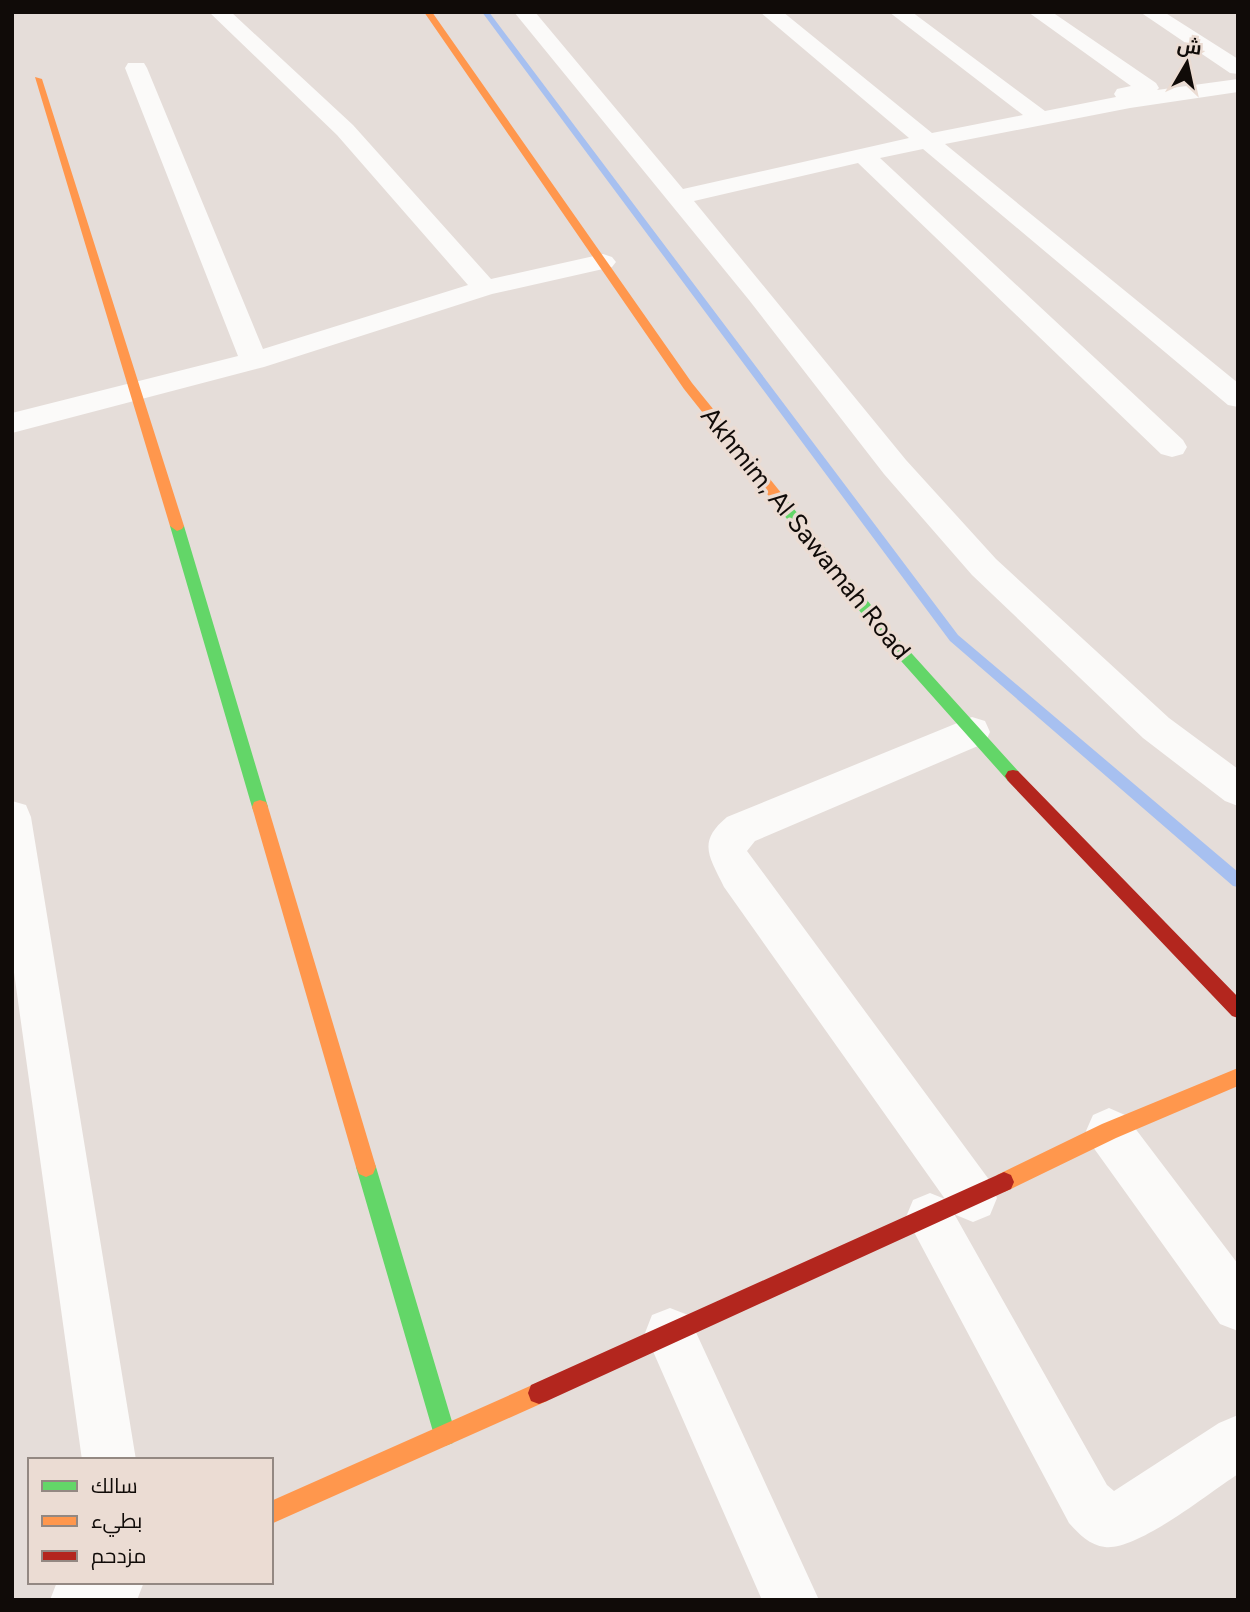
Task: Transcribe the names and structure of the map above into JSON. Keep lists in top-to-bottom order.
{
  "streets": {
    "street": ["Akhmim, Al Sawamah Road"]
  },
  "legend": ["سالك", "بطيء", "مزدحم"],
  "north": "top"
}
